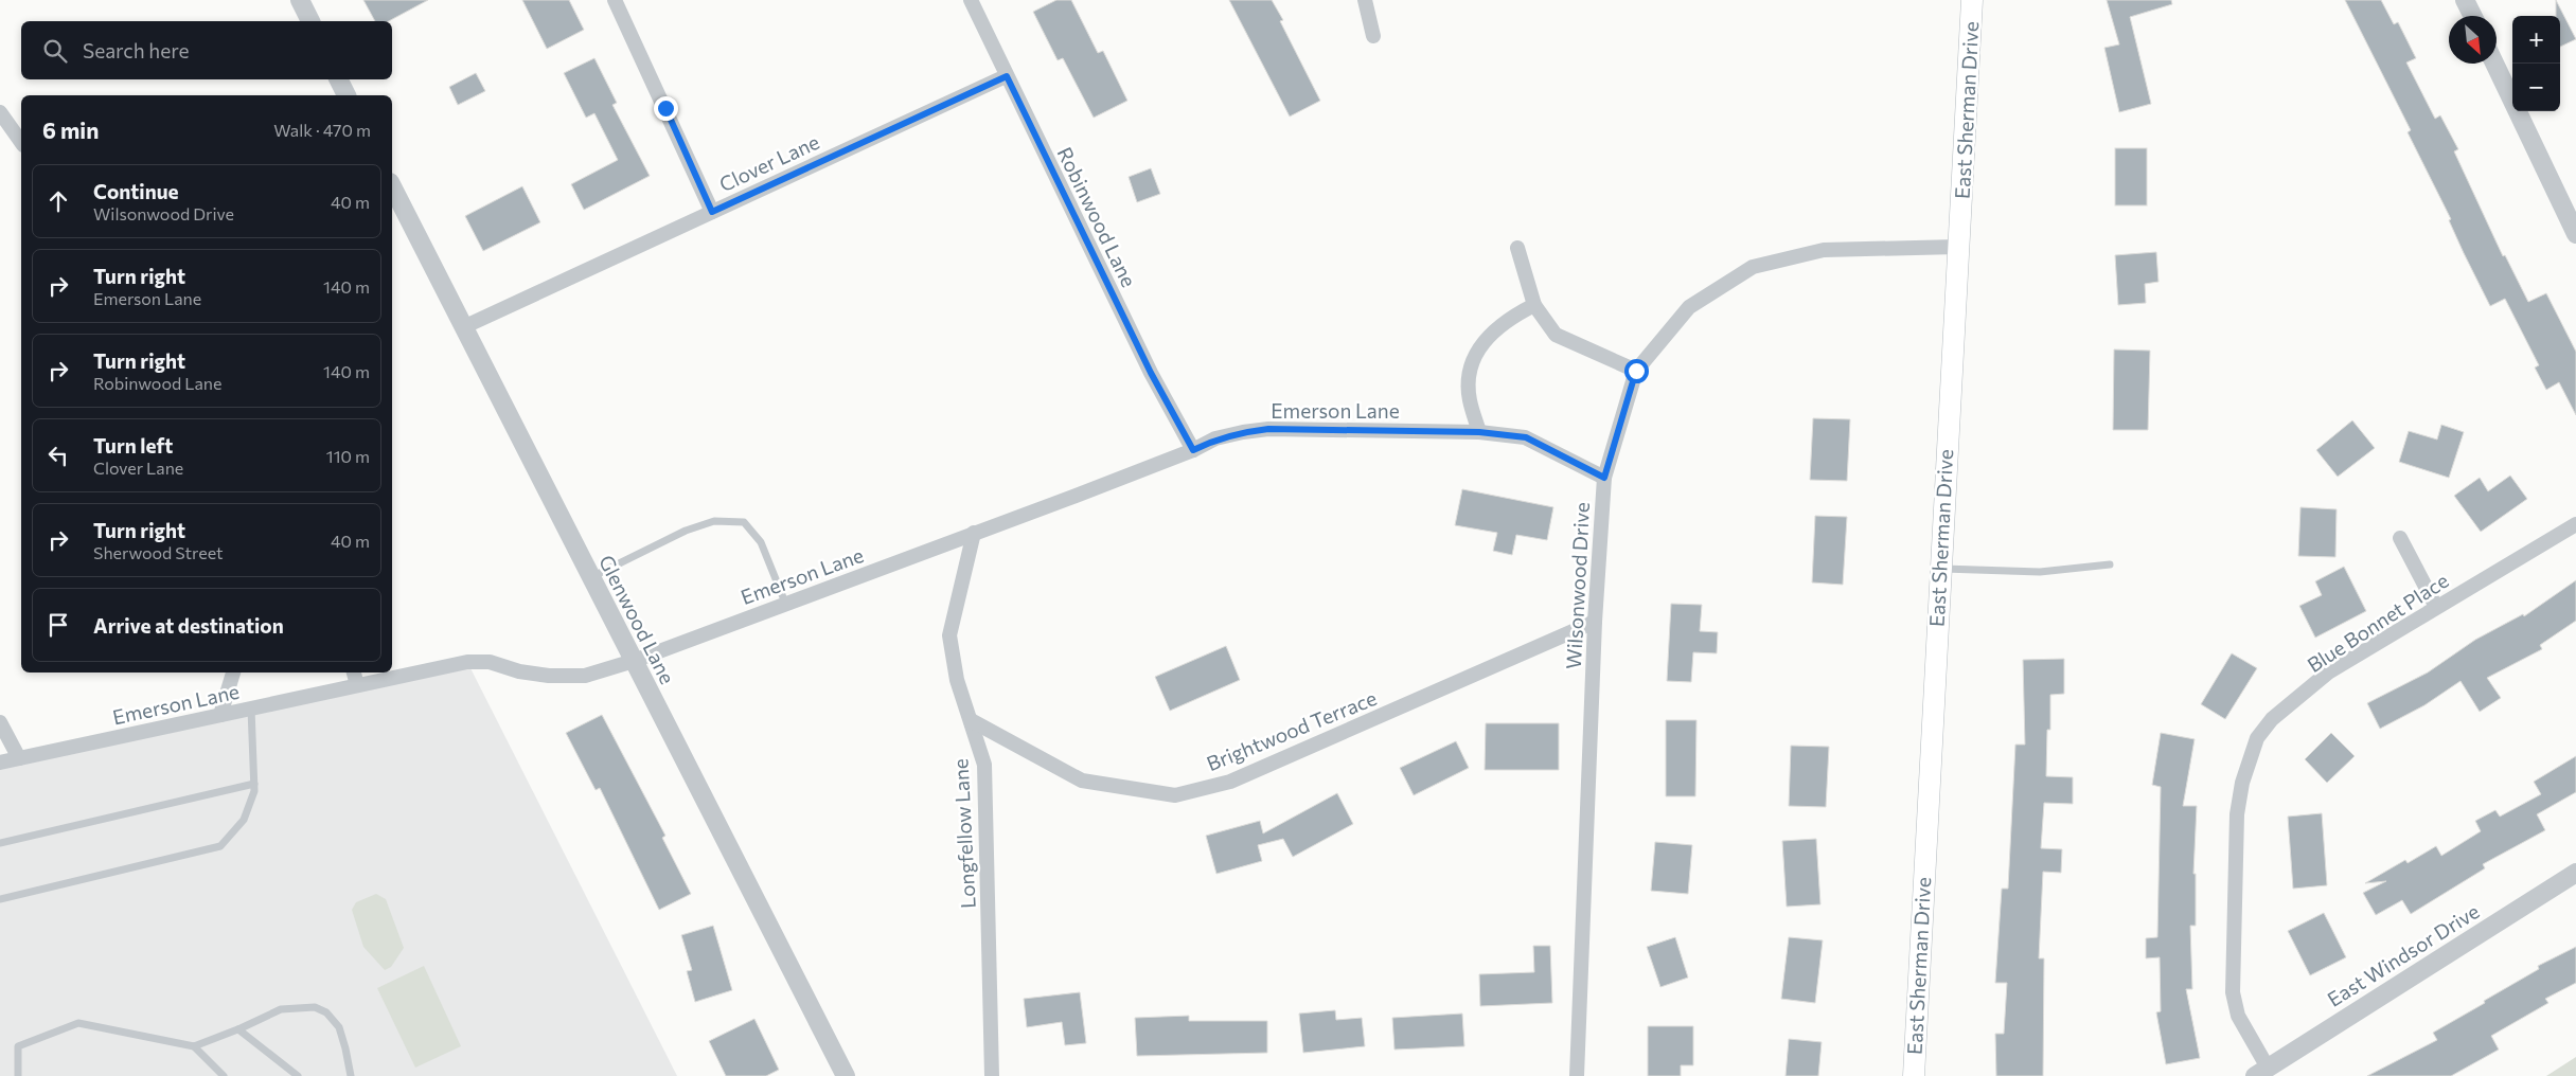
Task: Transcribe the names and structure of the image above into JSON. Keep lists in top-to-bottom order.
{
  "streets": {
    "main road": ["East Sherman Drive"],
    "street": [
      "Clover Lane",
      "Robinwood Lane",
      "Emerson Lane",
      "Wilsonwood Drive",
      "Glenwood Lane",
      "Blue Bonnet Place",
      "Brightwood Terrace",
      "Longfellow Lane",
      "East Windsor Drive"
    ]
  },
  "crossings": [
    ["East Sherman Drive", "Wilsonwood Drive"],
    ["Clover Lane", "Robinwood Lane"],
    ["Clover Lane", "Glenwood Lane"],
    ["Robinwood Lane", "Emerson Lane"],
    ["Emerson Lane", "Wilsonwood Drive"],
    ["Emerson Lane", "Glenwood Lane"],
    ["Emerson Lane", "Longfellow Lane"],
    ["Wilsonwood Drive", "Brightwood Terrace"],
    ["Blue Bonnet Place", "East Windsor Drive"],
    ["Brightwood Terrace", "Longfellow Lane"]
  ],
  "north": "bottom right",
  "page": {
    "map_buttons": ["+", "−"],
    "search": "Search here",
    "heading": ["6 min", "Walk · 470 m"],
    "list": [
      ["Continue", "Wilsonwood Drive", "40 m"],
      ["Turn right", "Emerson Lane", "140 m"],
      ["Turn right", "Robinwood Lane", "140 m"],
      ["Turn left", "Clover Lane", "110 m"],
      ["Turn right", "Sherwood Street", "40 m"],
      "Arrive at destination"
    ]
  }
}
